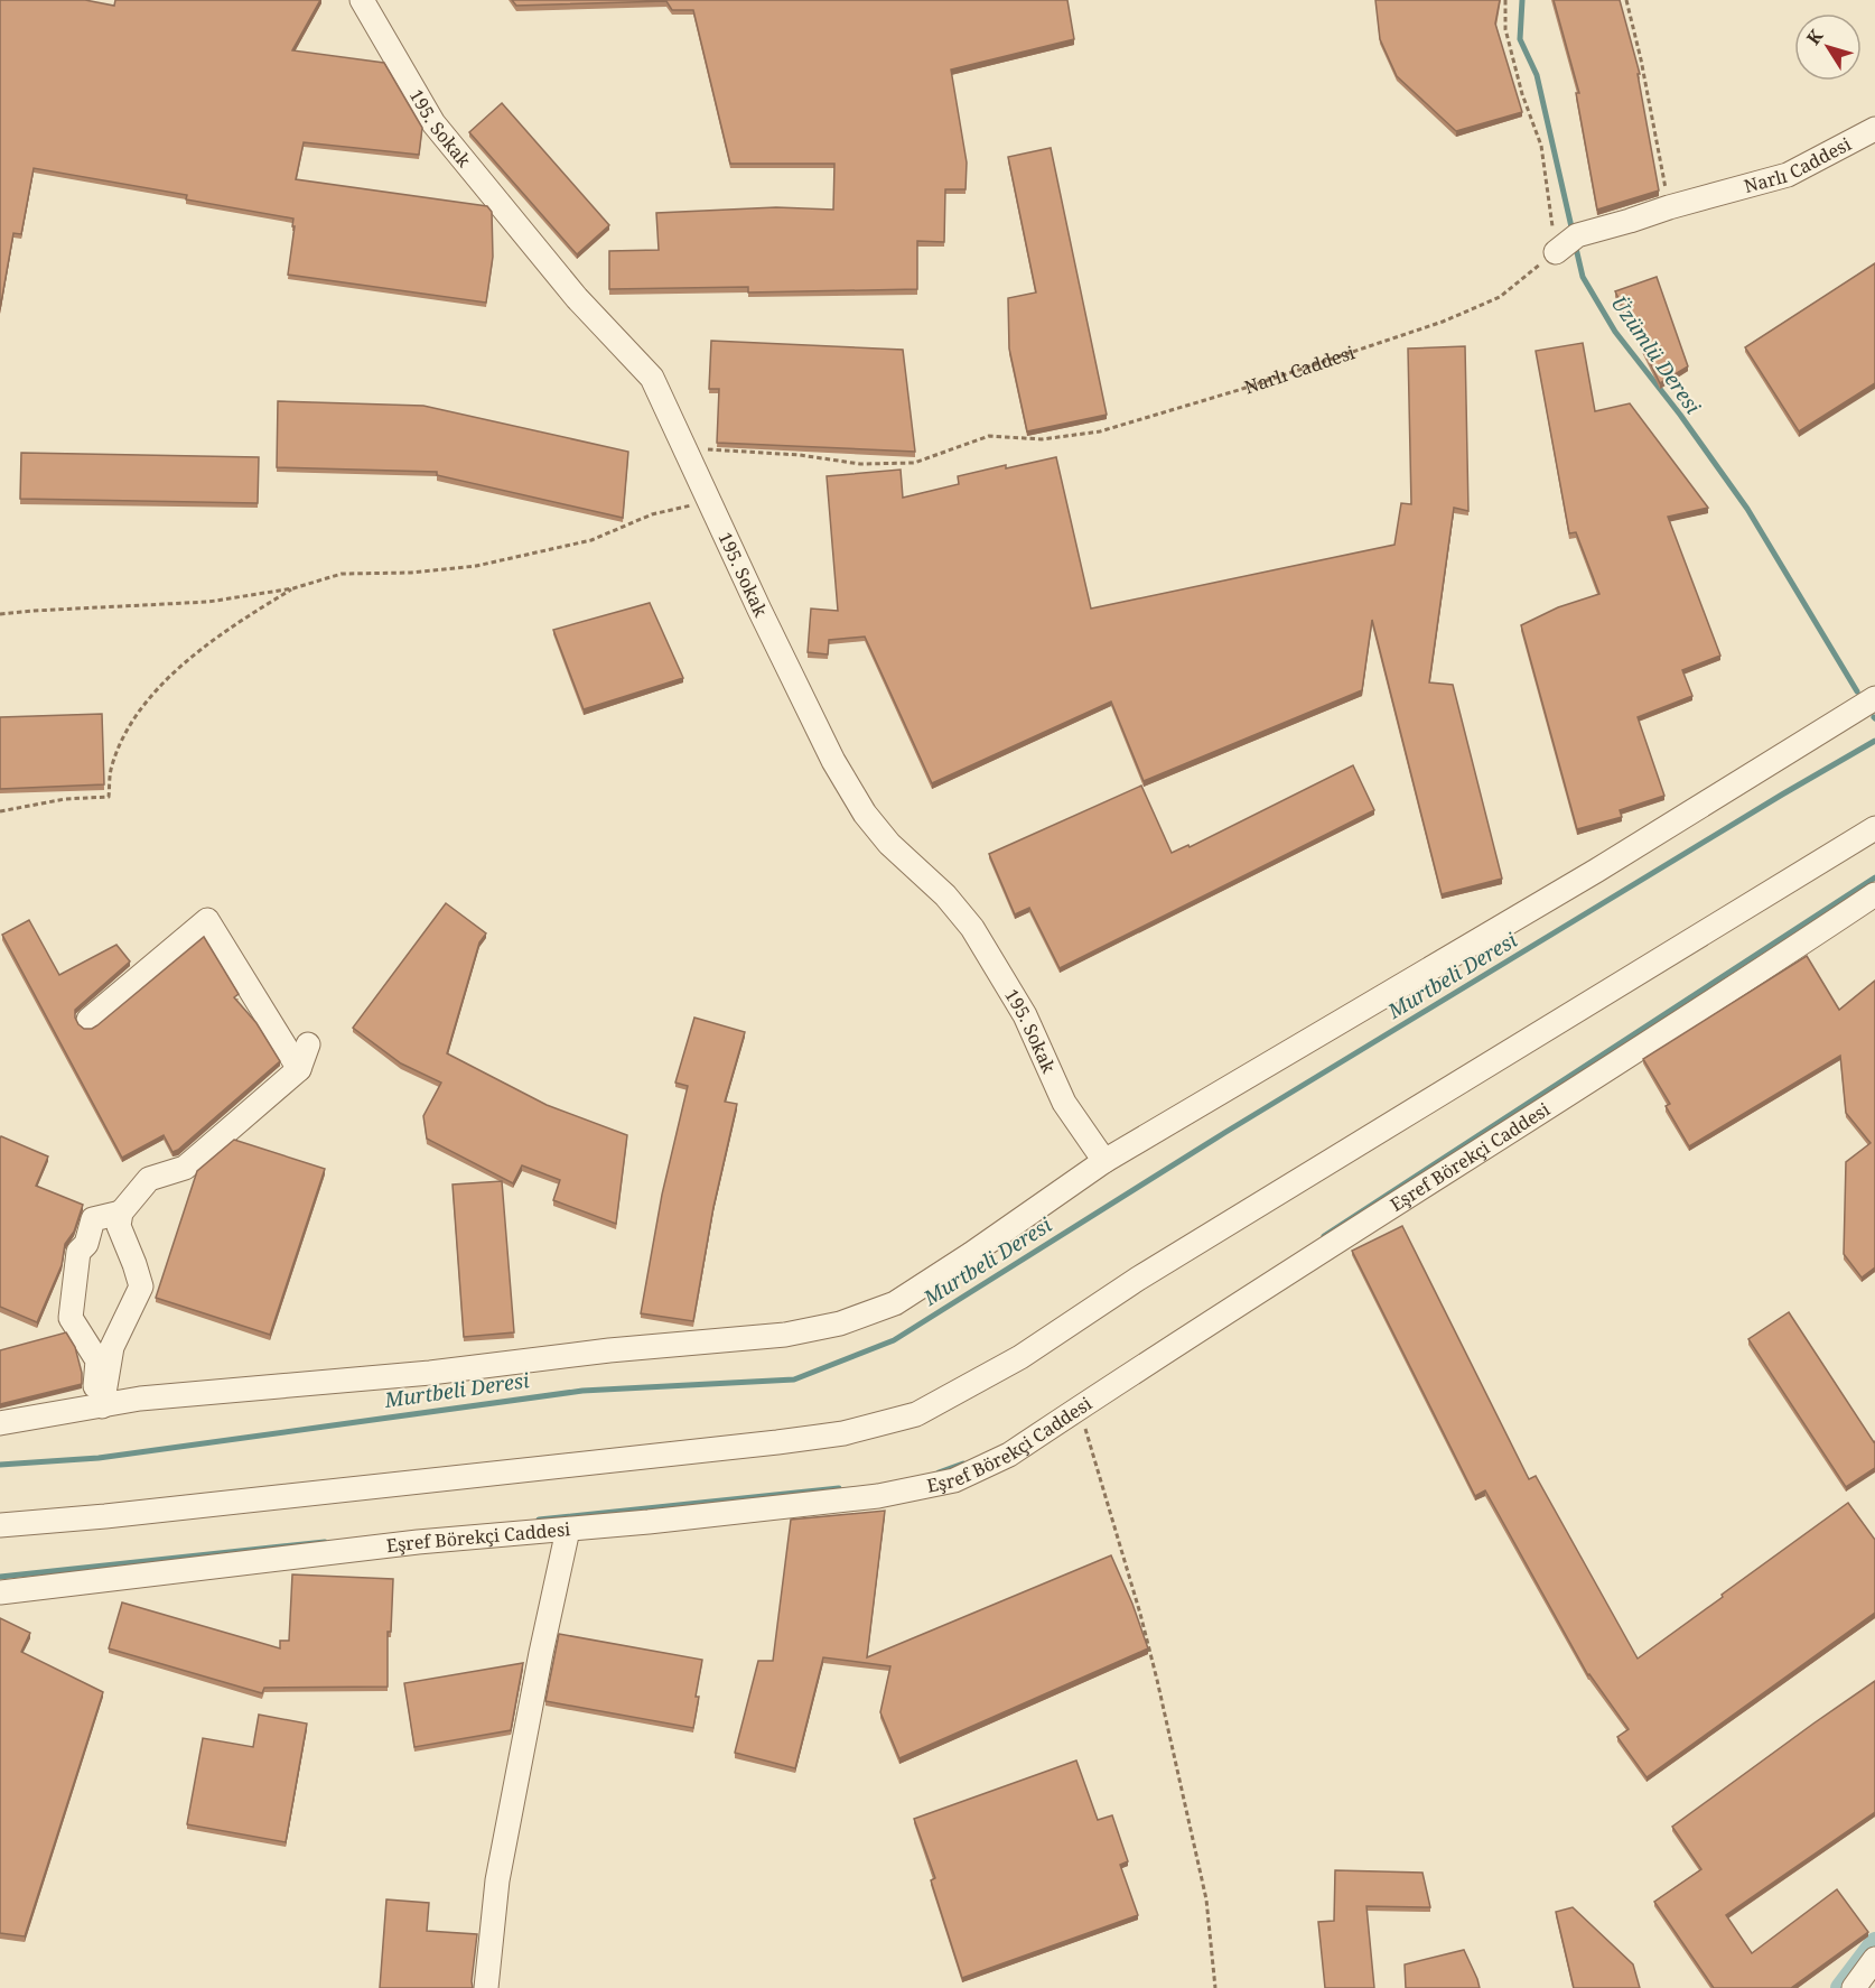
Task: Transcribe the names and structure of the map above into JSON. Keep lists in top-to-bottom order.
{
  "streets": {
    "street": ["195. Sokak", "Narlı Caddesi", "Eşref Börekçi Caddesi"]
  },
  "crossings": [
    ["195. Sokak", "Narlı Caddesi"]
  ],
  "water": ["Üzümlü Deresi", "Murtbeli Deresi"],
  "north": "top left"
}
